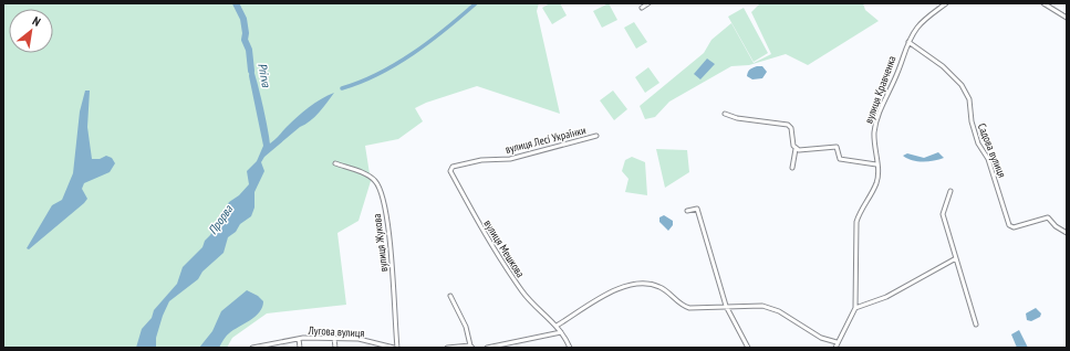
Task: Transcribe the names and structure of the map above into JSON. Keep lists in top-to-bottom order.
{
  "streets": {
    "street": [
      "вулиця Кравченка",
      "вулиця Лесі Українки",
      "Садова вулиця",
      "вулиця Жукова",
      "вулиця Мешкова",
      "Лугова вулиця"
    ]
  },
  "crossings": [
    ["вулиця Кравченка", "Садова вулиця"],
    ["вулиця Лесі Українки", "вулиця Мешкова"]
  ],
  "water": ["Prirva", "Прорва"],
  "north": "top right"
}
